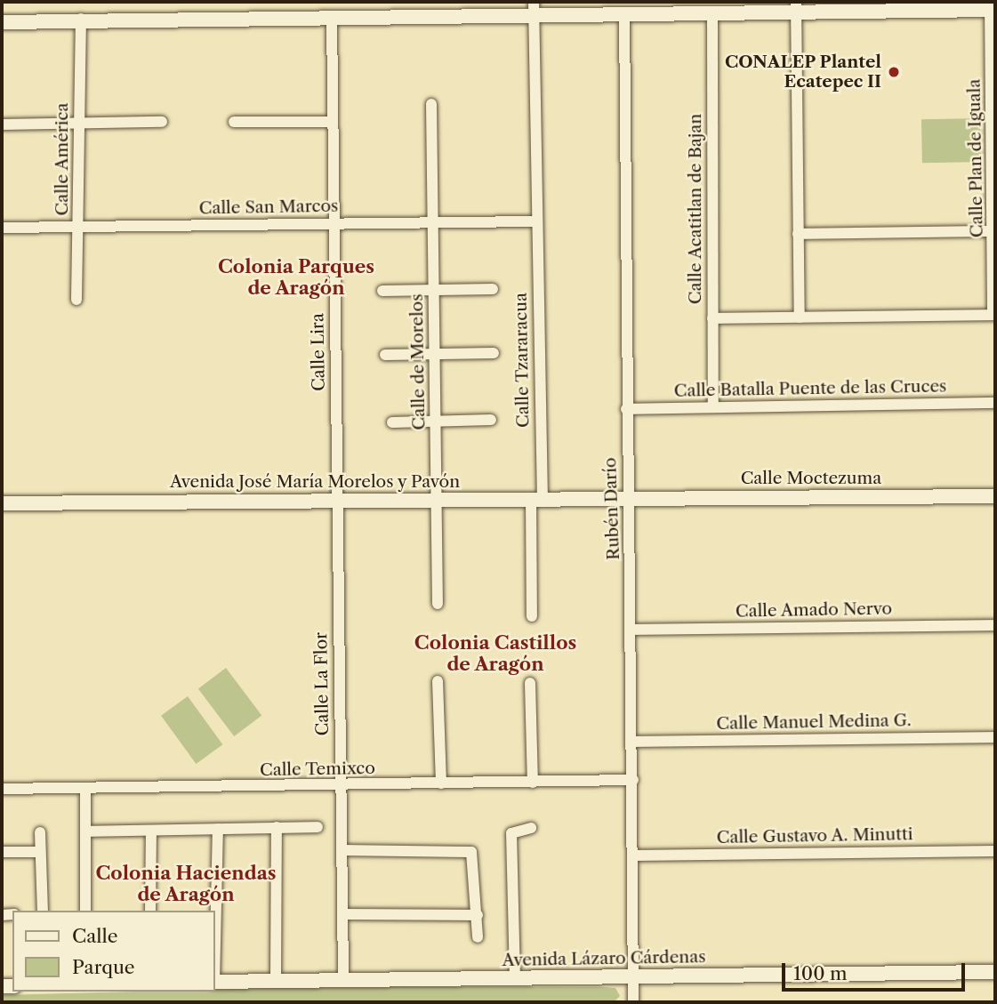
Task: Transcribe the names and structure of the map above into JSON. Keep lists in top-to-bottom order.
{
  "streets": {
    "street": [
      "Calle Plan de Iguala",
      "Calle América",
      "Calle San Marcos",
      "Calle Acatitlan de Bajan",
      "Calle Lira",
      "Calle Tzararacua",
      "Calle de Morelos",
      "Calle Batalla Puente de las Cruces",
      "Calle Moctezuma",
      "Avenida José María Morelos y Pavón",
      "Rubén Darío",
      "Calle Amado Nervo",
      "Calle La Flor",
      "Calle Manuel Medina G.",
      "Calle Temixco",
      "Calle Gustavo A. Minutti",
      "Avenida Lázaro Cárdenas"
    ]
  },
  "crossings": [
    ["Calle América", "Calle San Marcos"],
    ["Calle San Marcos", "Calle Lira"],
    ["Calle San Marcos", "Calle Tzararacua"],
    ["Calle San Marcos", "Calle de Morelos"],
    ["Calle Acatitlan de Bajan", "Calle Batalla Puente de las Cruces"],
    ["Calle Lira", "Avenida José María Morelos y Pavón"],
    ["Calle Lira", "Calle La Flor"],
    ["Calle Tzararacua", "Avenida José María Morelos y Pavón"],
    ["Calle de Morelos", "Avenida José María Morelos y Pavón"],
    ["Calle Batalla Puente de las Cruces", "Rubén Darío"],
    ["Calle Moctezuma", "Avenida José María Morelos y Pavón"],
    ["Calle Moctezuma", "Rubén Darío"],
    ["Avenida José María Morelos y Pavón", "Rubén Darío"],
    ["Avenida José María Morelos y Pavón", "Calle La Flor"],
    ["Rubén Darío", "Calle Amado Nervo"],
    ["Rubén Darío", "Calle Manuel Medina G."],
    ["Rubén Darío", "Calle Temixco"],
    ["Rubén Darío", "Calle Gustavo A. Minutti"],
    ["Rubén Darío", "Avenida Lázaro Cárdenas"],
    ["Calle La Flor", "Calle Temixco"],
    ["Calle La Flor", "Avenida Lázaro Cárdenas"]
  ],
  "districts": ["Colonia Parques de Aragón", "Colonia Castillos de Aragón", "Colonia Haciendas de Aragón"],
  "places": ["CONALEP Plantel Ecatepec II"],
  "legend": ["Calle", "Parque"],
  "scale_bar": "100 m"
}
